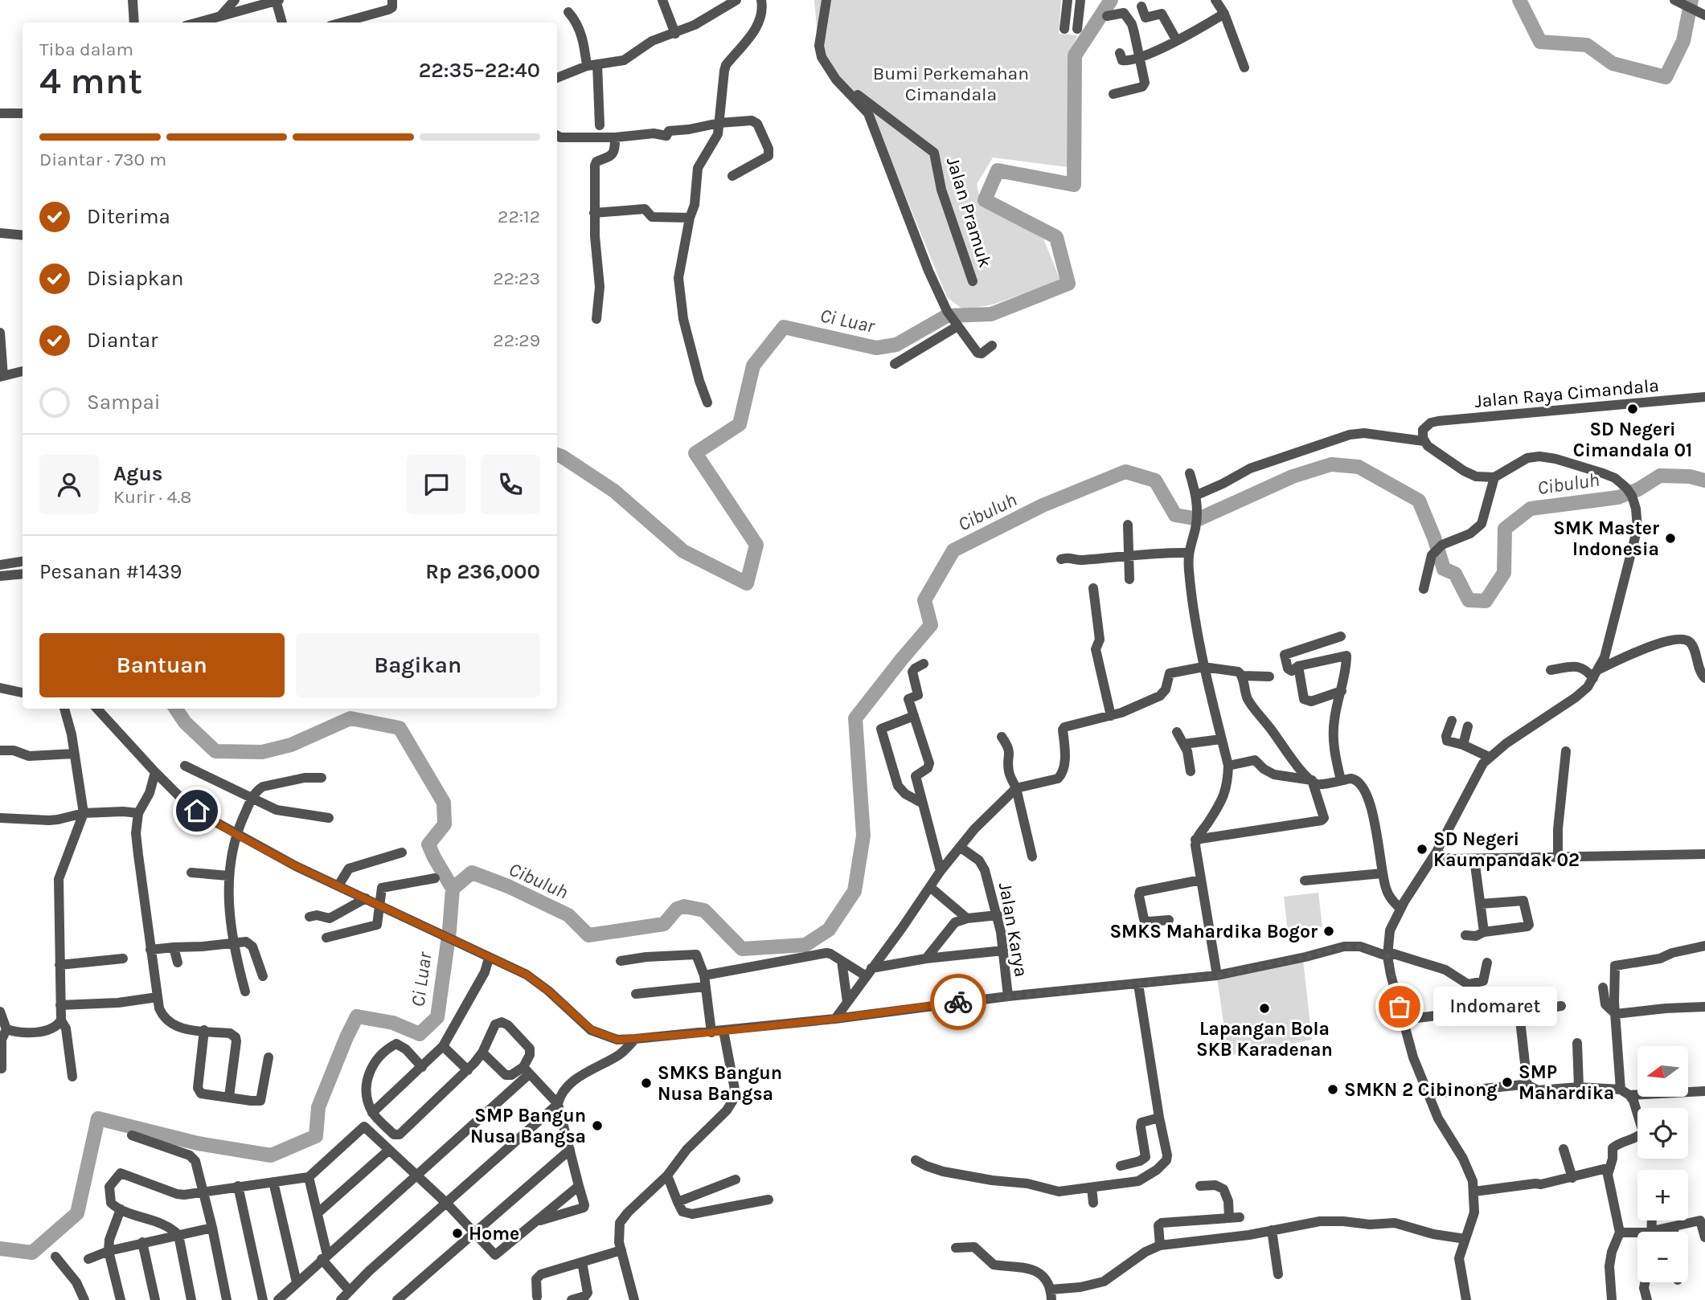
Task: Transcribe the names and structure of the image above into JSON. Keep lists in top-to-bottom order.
{
  "streets": {
    "street": ["Jalan Pramuk", "Jalan Raya Cimandala", "Jalan Karya"]
  },
  "water": ["Ci Luar", "Cibuluh"],
  "parks": ["Bumi Perkemahan Cimandala"],
  "places": [
    "SD Negeri Cimandala 01",
    "SMK Master Indonesia",
    "SD Negeri Kaumpandak 02",
    "SMKS Mahardika Bogor",
    "Indomaret",
    "Lapangan Bola SKB Karadenan",
    "SMP Mahardika",
    "SMKS Bangun Nusa Bangsa",
    "SMKN 2 Cibinong",
    "SMP Bangun Nusa Bangsa",
    "Home"
  ],
  "north": "left",
  "page": {
    "heading": ["4 mnt", "Tiba dalam", "22:35–22:40"],
    "panel": [
      "Agus",
      "Kurir · 4.8",
      "Pesanan #1439",
      "Rp 236,000"
    ],
    "bar": "Diantar · 730 m",
    "list": [
      ["Diterima", "22:12"],
      ["Disiapkan", "22:23"],
      ["Diantar", "22:29"],
      "Sampai"
    ],
    "buttons": ["Bantuan", "Bagikan"],
    "bubble": "Indomaret",
    "map_buttons": ["+", "−"]
  }
}
